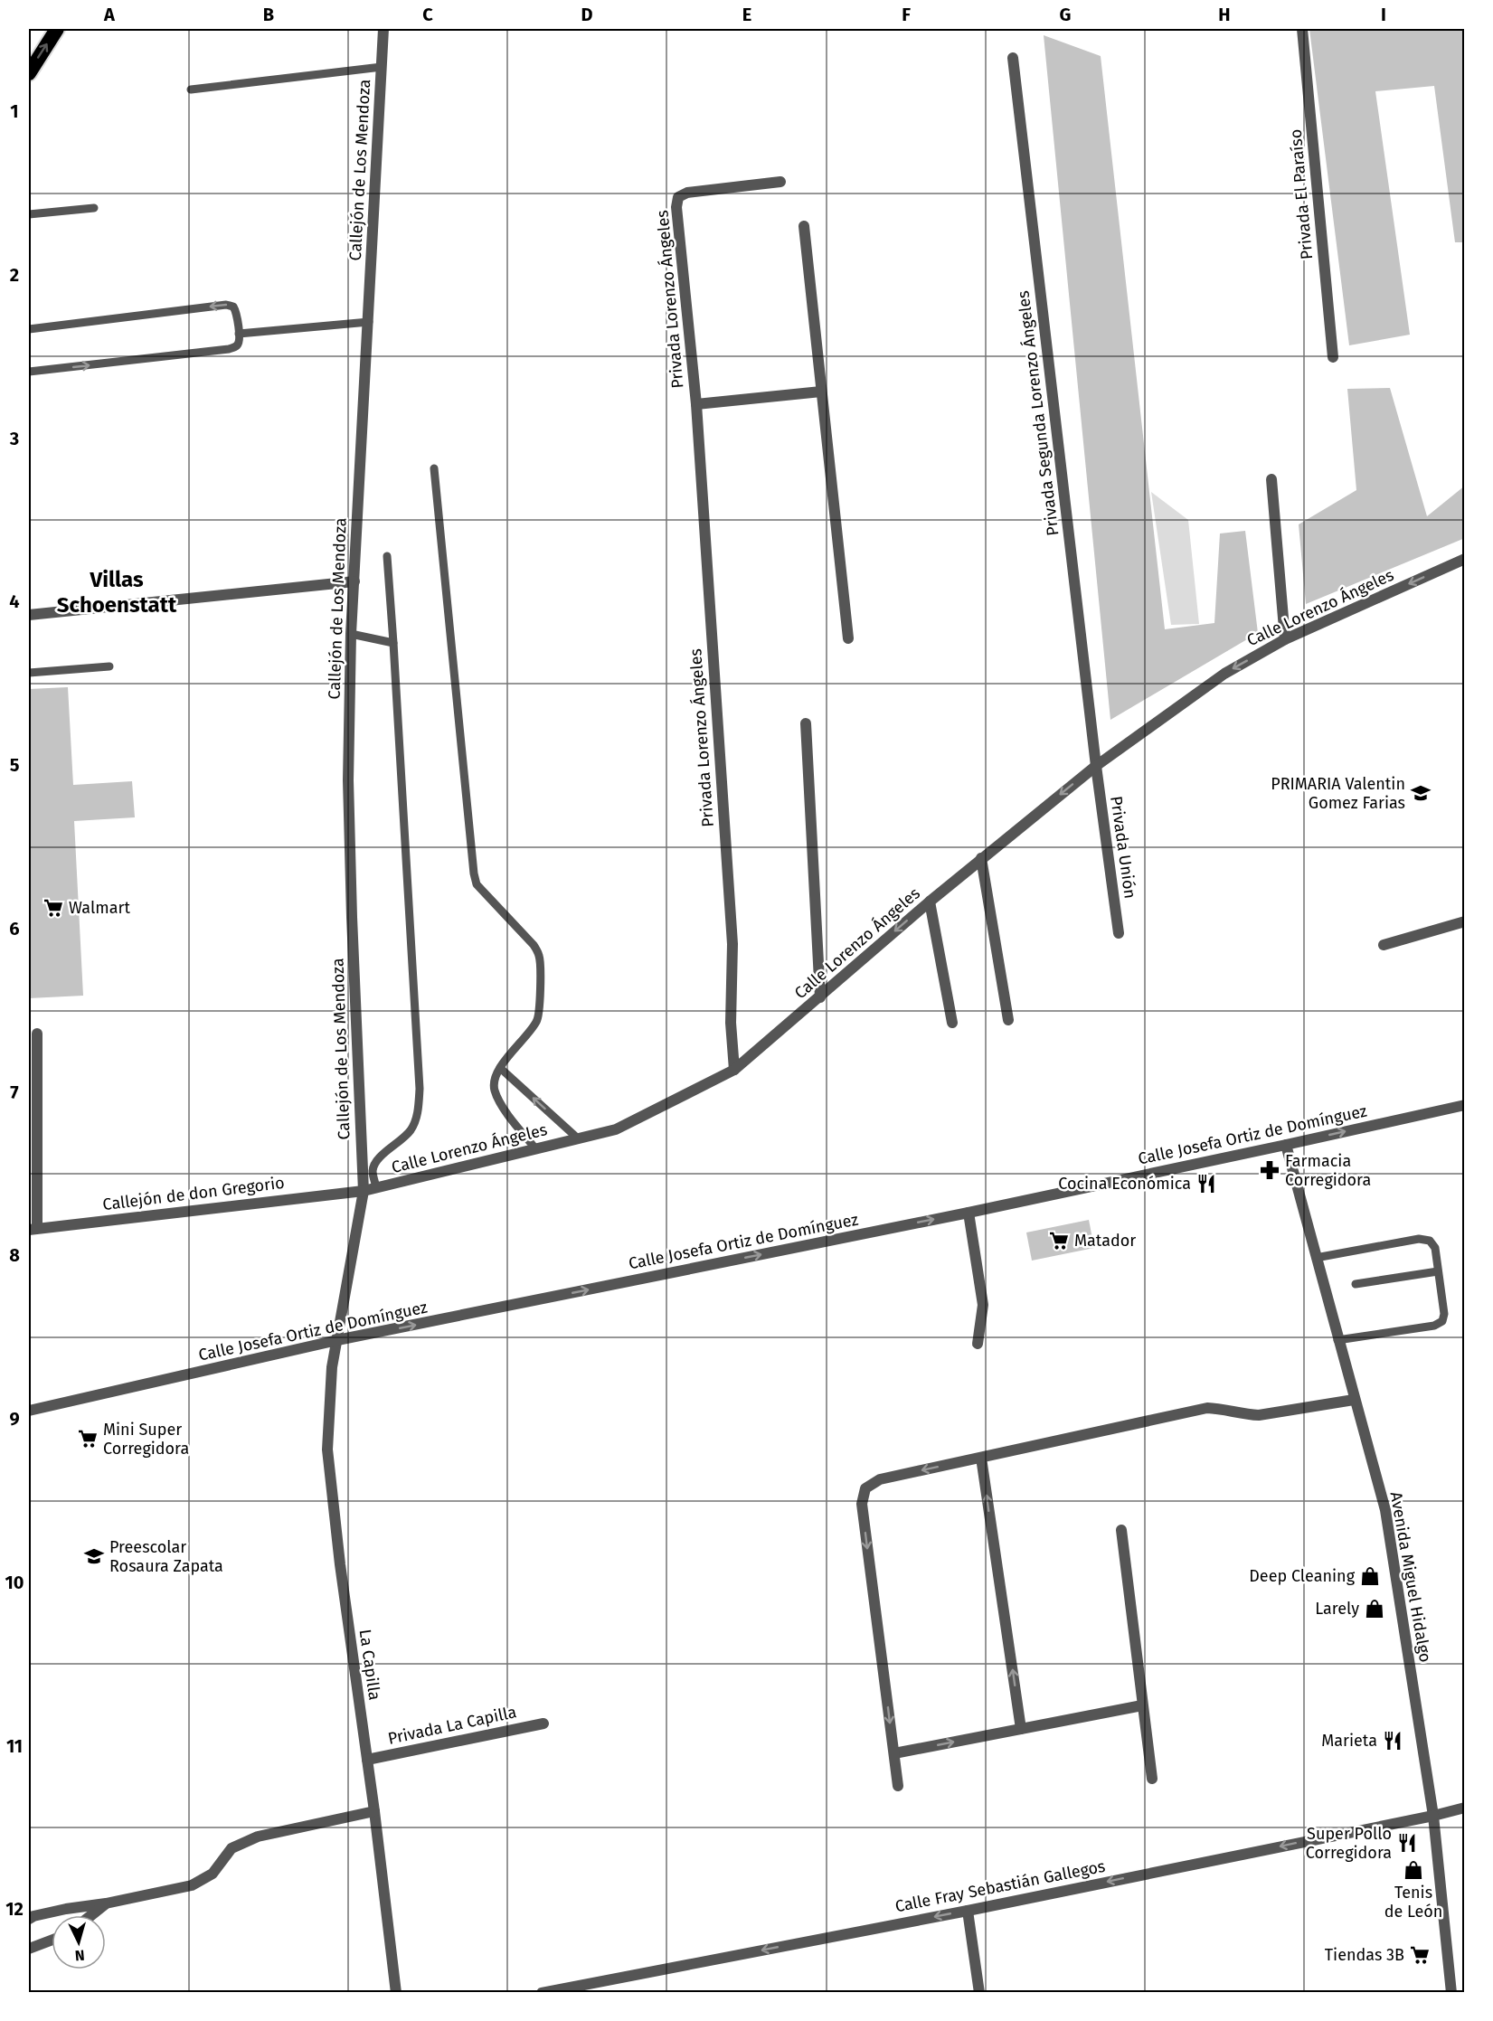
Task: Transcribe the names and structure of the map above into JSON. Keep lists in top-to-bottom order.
{
  "streets": {
    "street": [
      "Callejón de Los Mendoza",
      "Privada El Paraíso",
      "Privada Lorenzo Ángeles",
      "Privada Segunda Lorenzo Ángeles",
      "Calle Lorenzo Ángeles",
      "Privada Unión",
      "Calle Josefa Ortiz de Domínguez",
      "Callejón de don Gregorio",
      "Avenida Miguel Hidalgo",
      "La Capilla",
      "Privada La Capilla",
      "Calle Fray Sebastián Gallegos"
    ]
  },
  "crossings": [
    ["Callejón de Los Mendoza", "Calle Lorenzo Ángeles"],
    ["Callejón de Los Mendoza", "Callejón de don Gregorio"],
    ["Privada Lorenzo Ángeles", "Calle Lorenzo Ángeles"],
    ["Privada Segunda Lorenzo Ángeles", "Calle Lorenzo Ángeles"],
    ["Privada Segunda Lorenzo Ángeles", "Privada Unión"],
    ["Calle Lorenzo Ángeles", "Privada Unión"],
    ["Calle Lorenzo Ángeles", "Callejón de don Gregorio"],
    ["Calle Josefa Ortiz de Domínguez", "Avenida Miguel Hidalgo"],
    ["Calle Josefa Ortiz de Domínguez", "La Capilla"],
    ["Avenida Miguel Hidalgo", "Calle Fray Sebastián Gallegos"],
    ["La Capilla", "Privada La Capilla"]
  ],
  "one_way": ["Calle Lorenzo Ángeles", "Calle Josefa Ortiz de Domínguez", "Calle Fray Sebastián Gallegos"],
  "districts": ["Villas Schoenstatt"],
  "places": {
    "school or university": ["PRIMARIA Valentin Gomez Farias", "Preescolar Rosaura Zapata"],
    "supermarket": [
      "Walmart",
      "Matador",
      "Mini Super Corregidora",
      "Tiendas 3B"
    ],
    "pharmacy": ["Farmacia Corregidora"],
    "restaurant": ["Cocina Económica", "Marieta", "Super Pollo Corregidora"],
    "shop": ["Deep Cleaning", "Larely", "Tenis de León"]
  },
  "north": "bottom",
  "grid": {
    "columns": [
      "A",
      "B",
      "C",
      "D",
      "E",
      "F",
      "G",
      "H",
      "I"
    ],
    "rows": [
      "1",
      "2",
      "3",
      "4",
      "5",
      "6",
      "7",
      "8",
      "9",
      "10",
      "11",
      "12"
    ]
  }
}
